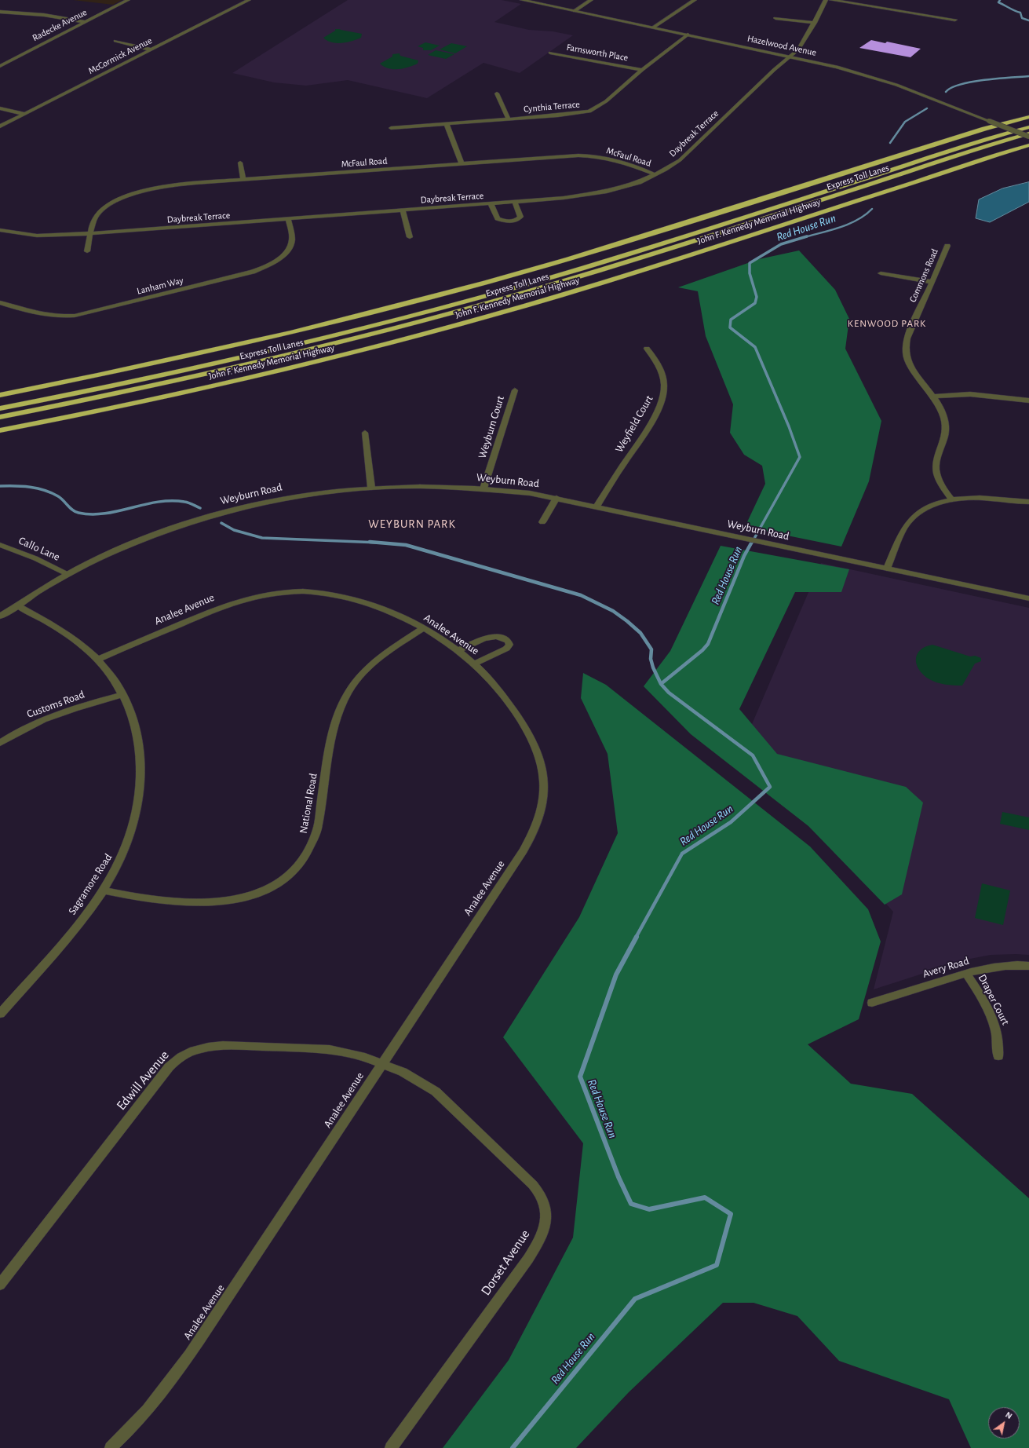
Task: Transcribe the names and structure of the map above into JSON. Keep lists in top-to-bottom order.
{
  "streets": {
    "highway": ["Express Toll Lanes", "John F. Kennedy Memorial Highway"],
    "street": [
      "Radecke Avenue",
      "Hazelwood Avenue",
      "Farnsworth Place",
      "McCormick Avenue",
      "Cynthia Terrace",
      "Daybreak Terrace",
      "McFaul Road",
      "Commons Road",
      "Lanham Way",
      "Weyfield Court",
      "Weyburn Court",
      "Weyburn Road",
      "Callo Lane",
      "Analee Avenue",
      "Customs Road",
      "National Road",
      "Sagramore Road",
      "Avery Road",
      "Draper Court",
      "Edwill Avenue",
      "Dorset Avenue"
    ]
  },
  "crossings": [
    ["Hazelwood Avenue", "Cynthia Terrace"],
    ["Hazelwood Avenue", "Daybreak Terrace"],
    ["Farnsworth Place", "Cynthia Terrace"],
    ["Daybreak Terrace", "McFaul Road"],
    ["Daybreak Terrace", "Lanham Way"],
    ["Weyfield Court", "Weyburn Road"],
    ["Weyburn Court", "Weyburn Road"],
    ["Weyburn Road", "Callo Lane"],
    ["Weyburn Road", "Sagramore Road"],
    ["Analee Avenue", "National Road"],
    ["Analee Avenue", "Sagramore Road"],
    ["Analee Avenue", "Edwill Avenue"],
    ["Analee Avenue", "Dorset Avenue"],
    ["Customs Road", "Sagramore Road"],
    ["National Road", "Sagramore Road"],
    ["Avery Road", "Draper Court"],
    ["Edwill Avenue", "Dorset Avenue"]
  ],
  "districts": ["KENWOOD PARK", "WEYBURN PARK"],
  "water": ["Red House Run"],
  "north": "top right"
}
